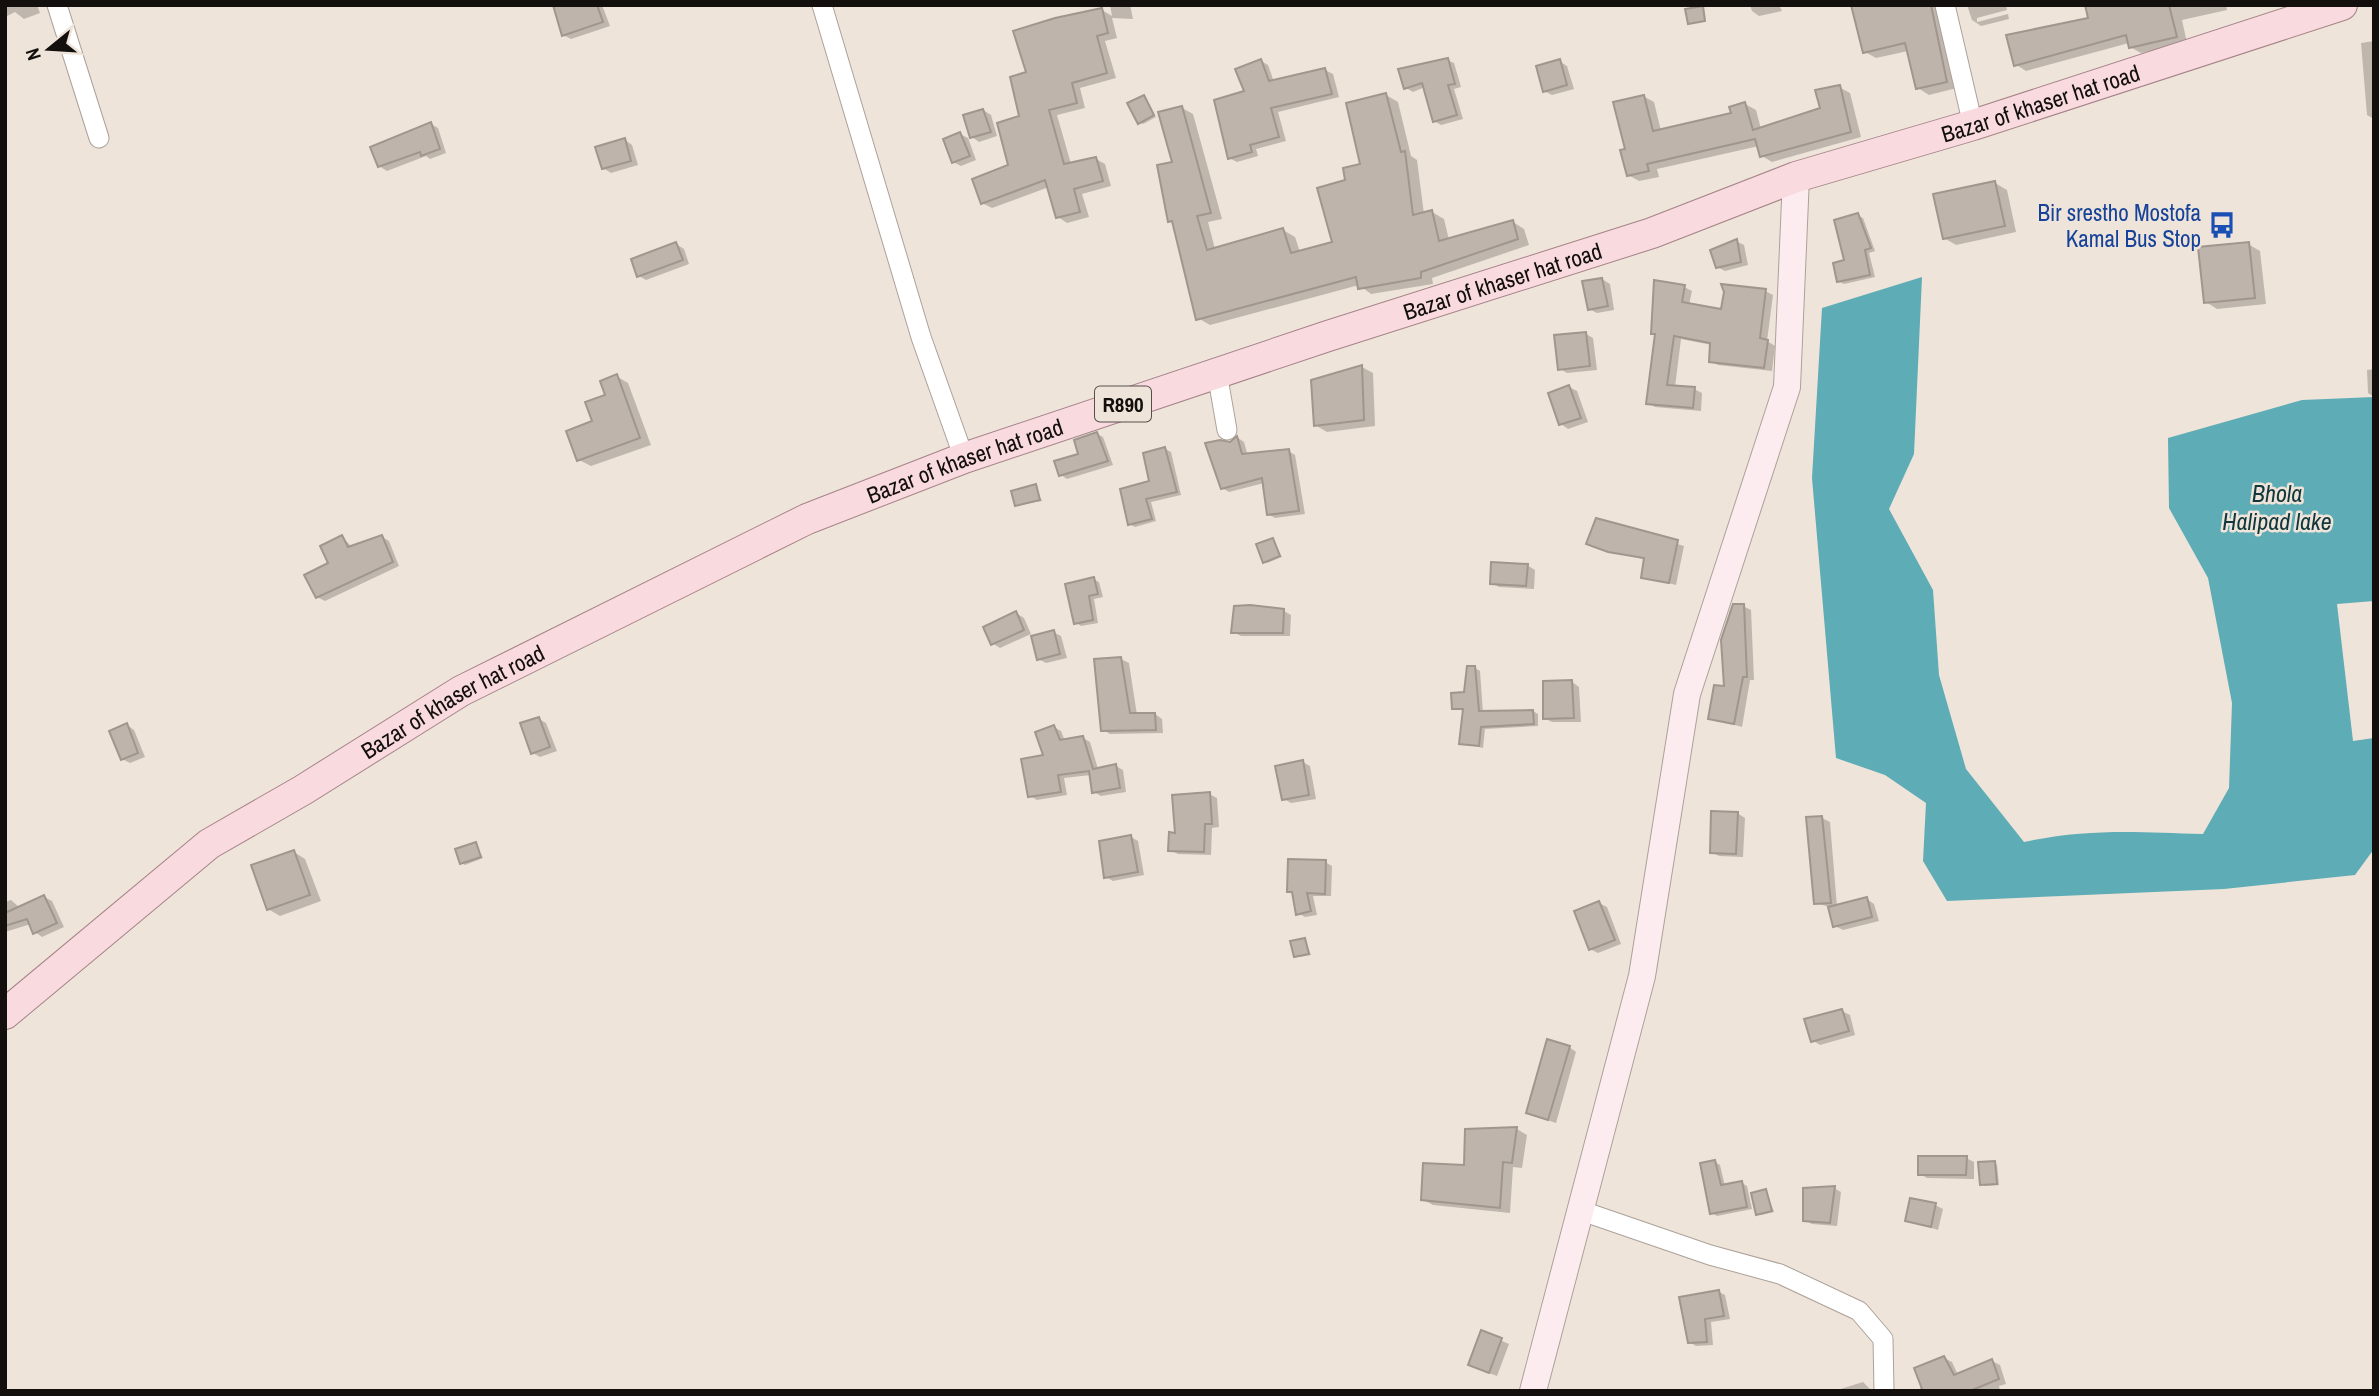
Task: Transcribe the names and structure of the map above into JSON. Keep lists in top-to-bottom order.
{
  "streets": {
    "main road": ["Bazar of khaser hat road", "R890"]
  },
  "water": ["Bhola Halipad lake"],
  "places": {
    "bus stop": ["Bir srestho Mostofa Kamal Bus Stop"]
  },
  "north": "left"
}
